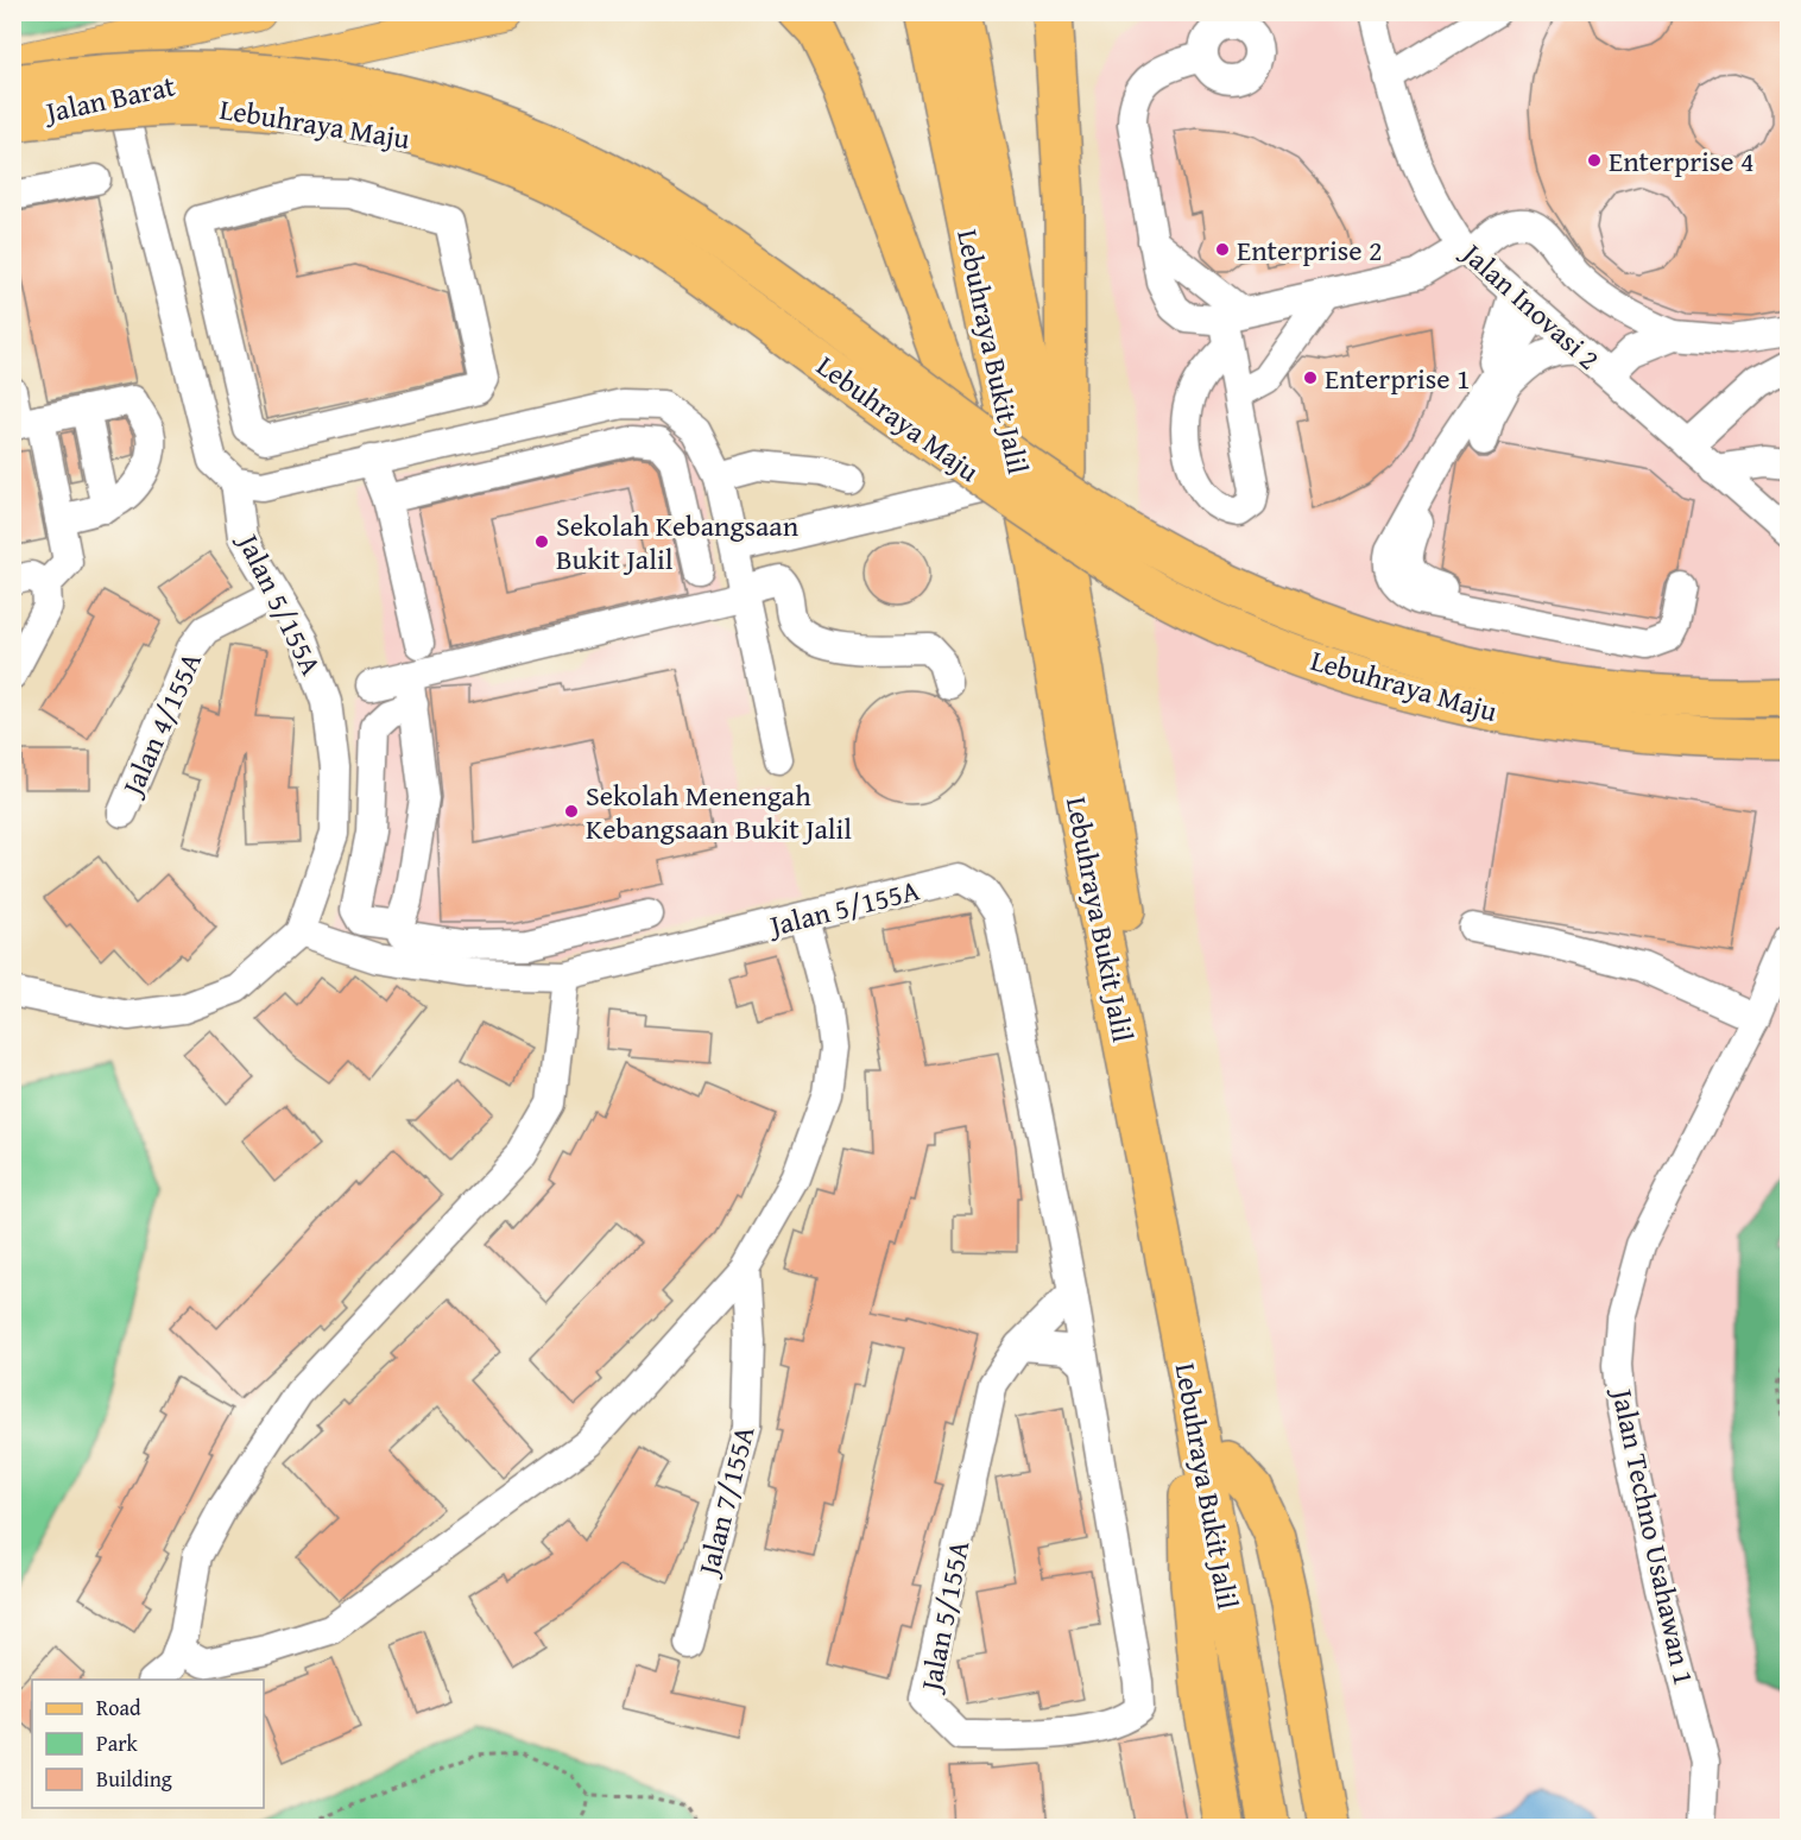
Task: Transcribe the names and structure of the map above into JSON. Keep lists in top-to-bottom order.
{
  "streets": {
    "highway": ["Lebuhraya Maju", "Lebuhraya Bukit Jalil"],
    "main road": ["Jalan Barat"],
    "street": [
      "Jalan Inovasi 2",
      "Jalan 5/155A",
      "Jalan 4/155A",
      "Jalan 7/155A",
      "Jalan Techno Usahawan 1"
    ]
  },
  "crossings": [
    ["Jalan Barat", "Lebuhraya Maju"],
    ["Jalan 5/155A", "Jalan 4/155A"]
  ],
  "places": [
    "Enterprise 4",
    "Enterprise 2",
    "Enterprise 1",
    "Sekolah Kebangsaan Bukit Jalil",
    "Sekolah Menengah Kebangsaan Bukit Jalil"
  ],
  "legend": ["Road", "Park", "Building"]
}
